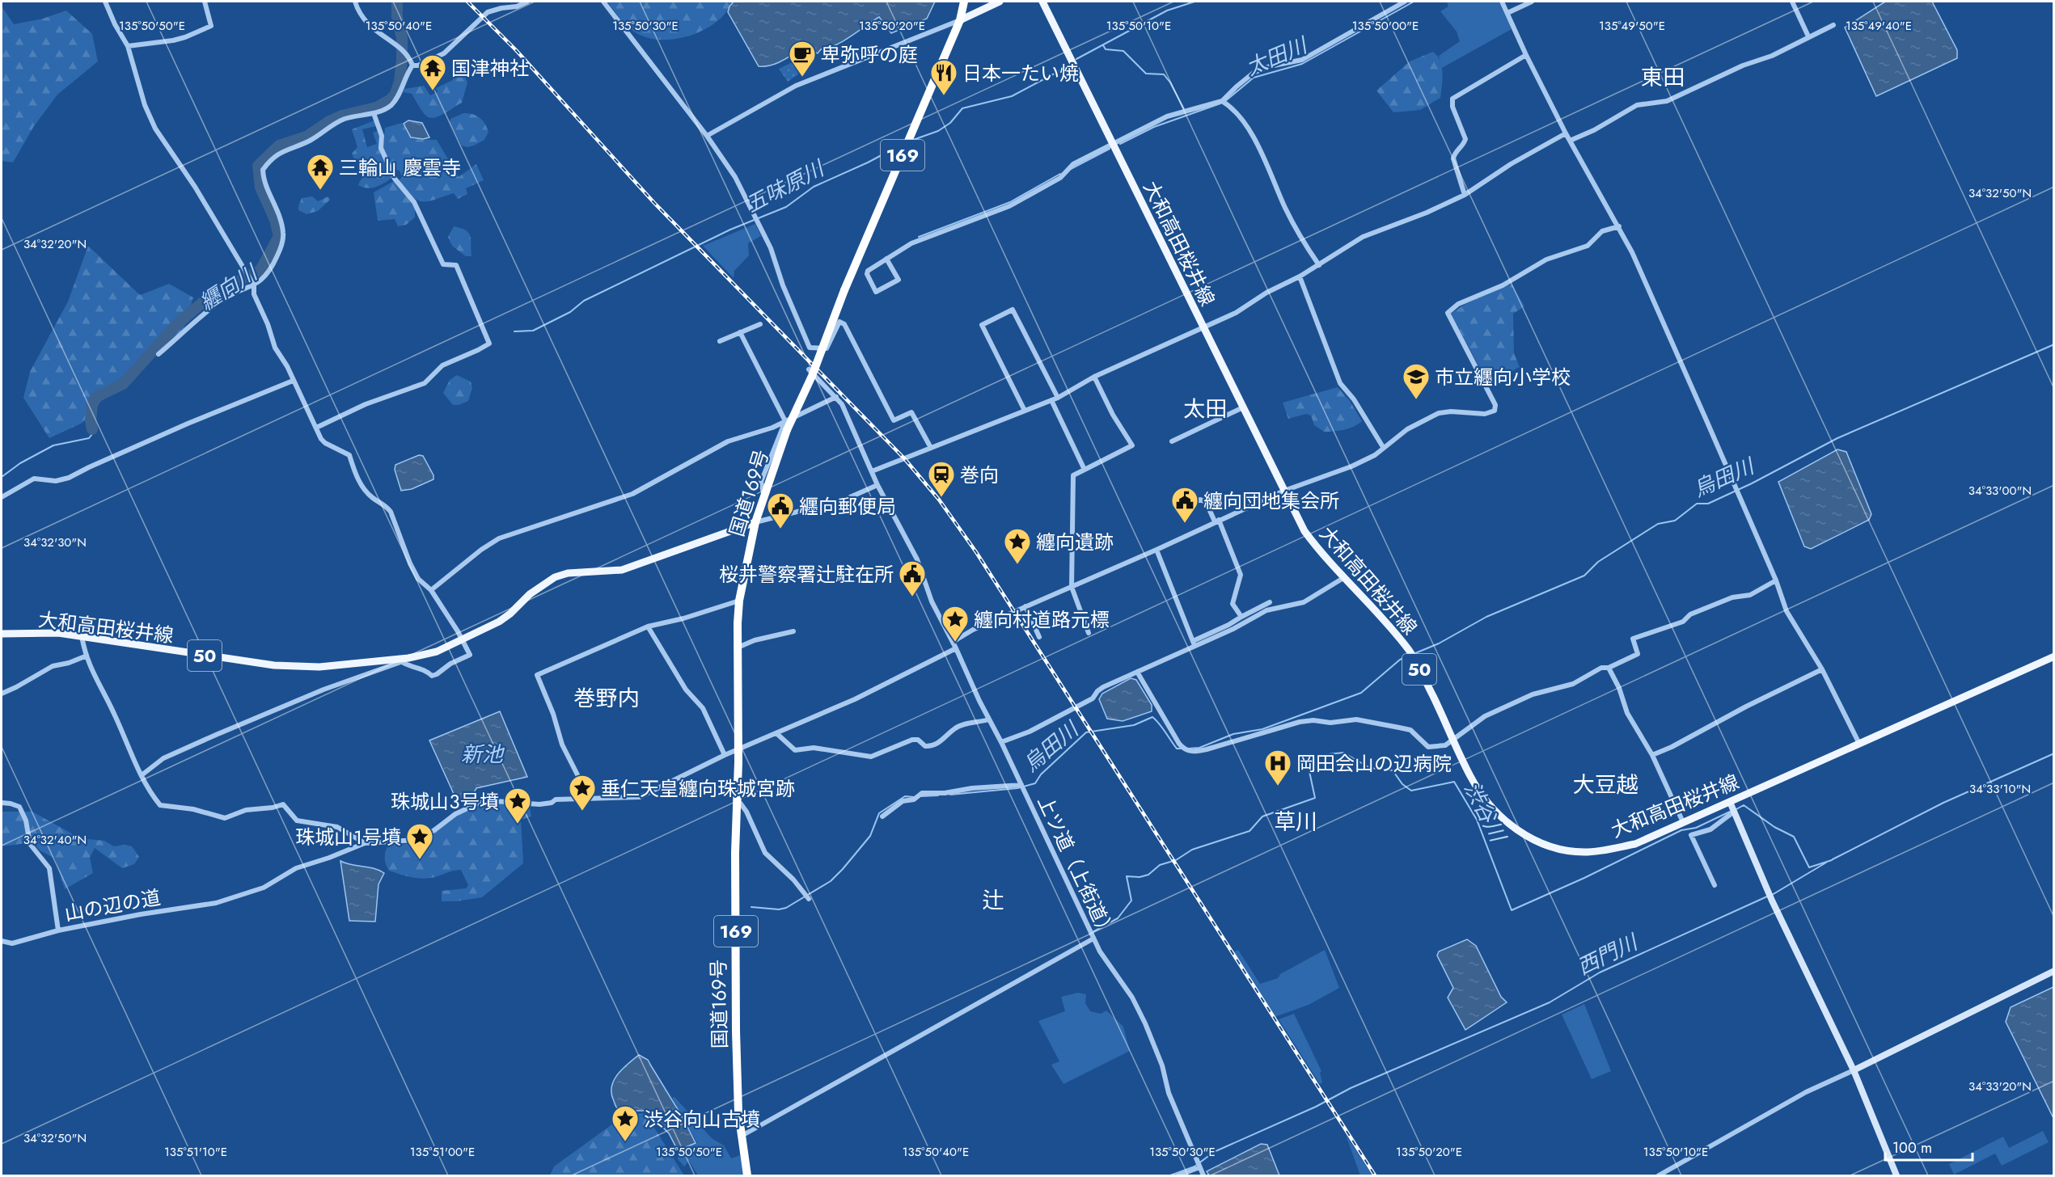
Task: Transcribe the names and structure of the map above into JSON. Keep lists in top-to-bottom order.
{
  "streets": {
    "highway": ["169", "国道169号"],
    "main road": ["大和高田桜井線", "50"],
    "street": ["上ツ道（上街道）", "山の辺の道"]
  },
  "crossings": [
    ["大和高田桜井線", "国道169号"]
  ],
  "districts": [
    "東田",
    "太田",
    "巻野内",
    "大豆越",
    "草川",
    "辻"
  ],
  "water": [
    "太田川",
    "五味原川",
    "纒向川",
    "烏田川",
    "新池",
    "渋谷川",
    "西門川"
  ],
  "places": {
    "cafe": ["卑弥呼の庭"],
    "temple": ["国津神社", "三輪山 慶雲寺"],
    "restaurant": ["日本一たい焼"],
    "school or university": ["市立纒向小学校"],
    "station": ["巻向"],
    "public building": ["纏向団地集会所", "纒向郵便局", "桜井警察署辻駐在所"],
    "place": [
      "纏向遺跡",
      "纏向村道路元標",
      "垂仁天皇纏向珠城宮跡",
      "珠城山３号墳",
      "珠城山1号墳",
      "渋谷向山古墳"
    ],
    "hospital": ["岡田会山の辺病院"]
  },
  "scale_bar": "100 m",
  "coordinates": [
    "135°50'50\"E",
    "135°50'40\"E",
    "135°50'30\"E",
    "135°50'20\"E",
    "135°50'10\"E",
    "135°50'00\"E",
    "135°49'50\"E",
    "135°49'40\"E",
    "34°32'50\"N",
    "34°32'20\"N",
    "34°33'00\"N",
    "34°32'30\"N",
    "34°33'10\"N",
    "34°32'40\"N",
    "34°33'20\"N",
    "135°51'10\"E",
    "135°51'00\"E"
  ]
}
